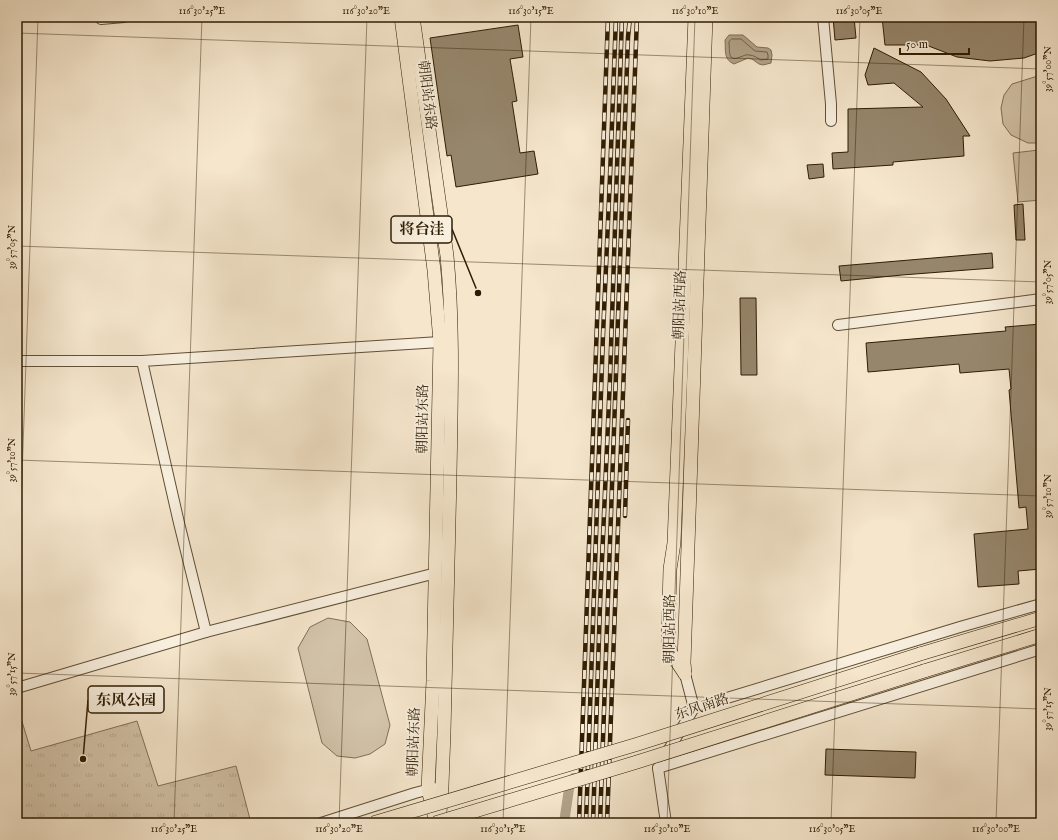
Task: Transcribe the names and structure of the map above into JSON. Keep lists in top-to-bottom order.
{
  "streets": {
    "main road": ["朝阳站东路", "朝阳站西路", "东风南路"]
  },
  "places": ["将台洼", "东风公园"],
  "scale_bar": "50 m",
  "coordinates": [
    "116°30'25\"E",
    "116°30'20\"E",
    "116°30'15\"E",
    "116°30'10\"E",
    "116°30'05\"E",
    "39°57'00\"N",
    "39°57'05\"N",
    "39°57'10\"N",
    "39°57'15\"N",
    "116°30'00\"E"
  ]
}
